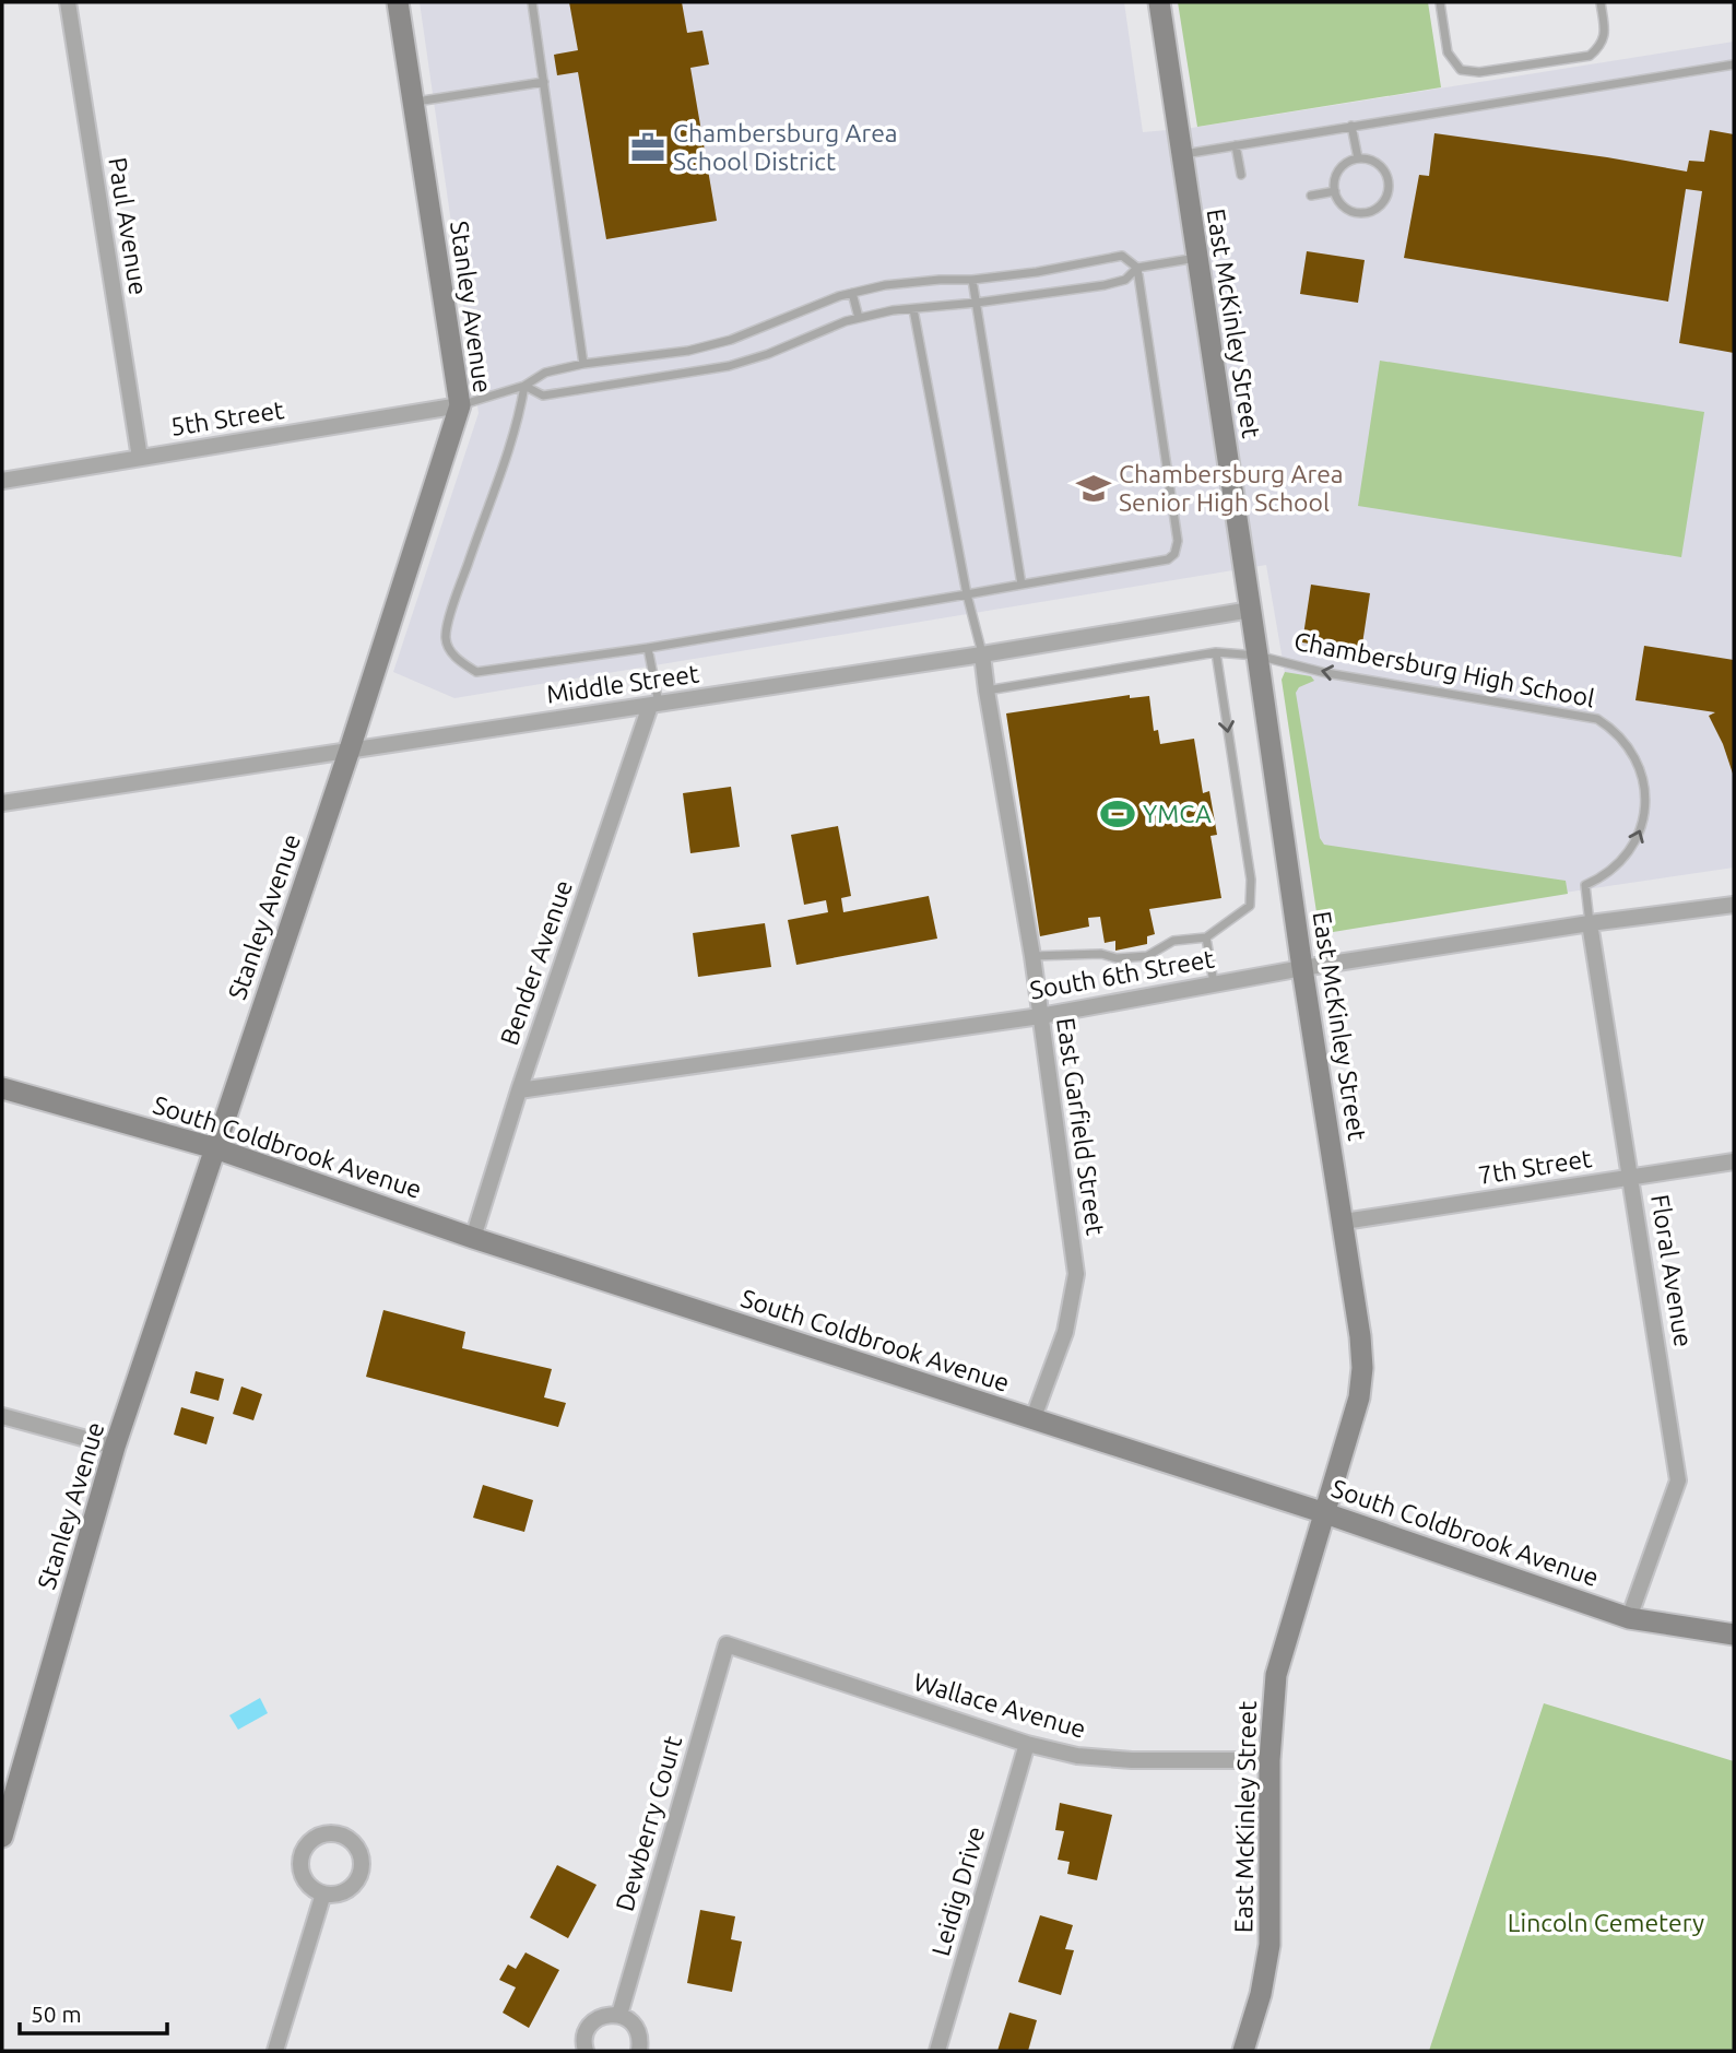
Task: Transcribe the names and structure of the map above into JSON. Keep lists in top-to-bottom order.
{
  "streets": {
    "street": [
      "Paul Avenue",
      "Stanley Avenue",
      "East McKinley Street",
      "5th Street",
      "Middle Street",
      "Bender Avenue",
      "South 6th Street",
      "East Garfield Street",
      "South Coldbrook Avenue",
      "7th Street",
      "Floral Avenue",
      "Wallace Avenue",
      "Dewberry Court",
      "Leidig Drive"
    ],
    "lane": ["Chambersburg High School"]
  },
  "crossings": [
    ["Paul Avenue", "5th Street"],
    ["Stanley Avenue", "5th Street"],
    ["Stanley Avenue", "Middle Street"],
    ["Stanley Avenue", "South Coldbrook Avenue"],
    ["East McKinley Street", "Chambersburg High School"],
    ["East McKinley Street", "Middle Street"],
    ["East McKinley Street", "South 6th Street"],
    ["East McKinley Street", "South Coldbrook Avenue"],
    ["East McKinley Street", "7th Street"],
    ["East McKinley Street", "Wallace Avenue"],
    ["Chambersburg High School", "South 6th Street"],
    ["Chambersburg High School", "East Garfield Street"],
    ["Chambersburg High School", "Floral Avenue"],
    ["Middle Street", "Bender Avenue"],
    ["Middle Street", "East Garfield Street"],
    ["Bender Avenue", "South 6th Street"],
    ["Bender Avenue", "South Coldbrook Avenue"],
    ["South 6th Street", "East Garfield Street"],
    ["South 6th Street", "Floral Avenue"],
    ["East Garfield Street", "South Coldbrook Avenue"],
    ["South Coldbrook Avenue", "Floral Avenue"],
    ["7th Street", "Floral Avenue"],
    ["Wallace Avenue", "Dewberry Court"],
    ["Wallace Avenue", "Leidig Drive"]
  ],
  "parks": ["Lincoln Cemetery"],
  "places": {
    "office": ["Chambersburg Area School District"],
    "school or university": ["Chambersburg Area Senior High School"],
    "sports": ["YMCA"]
  },
  "scale_bar": "50 m"
}
